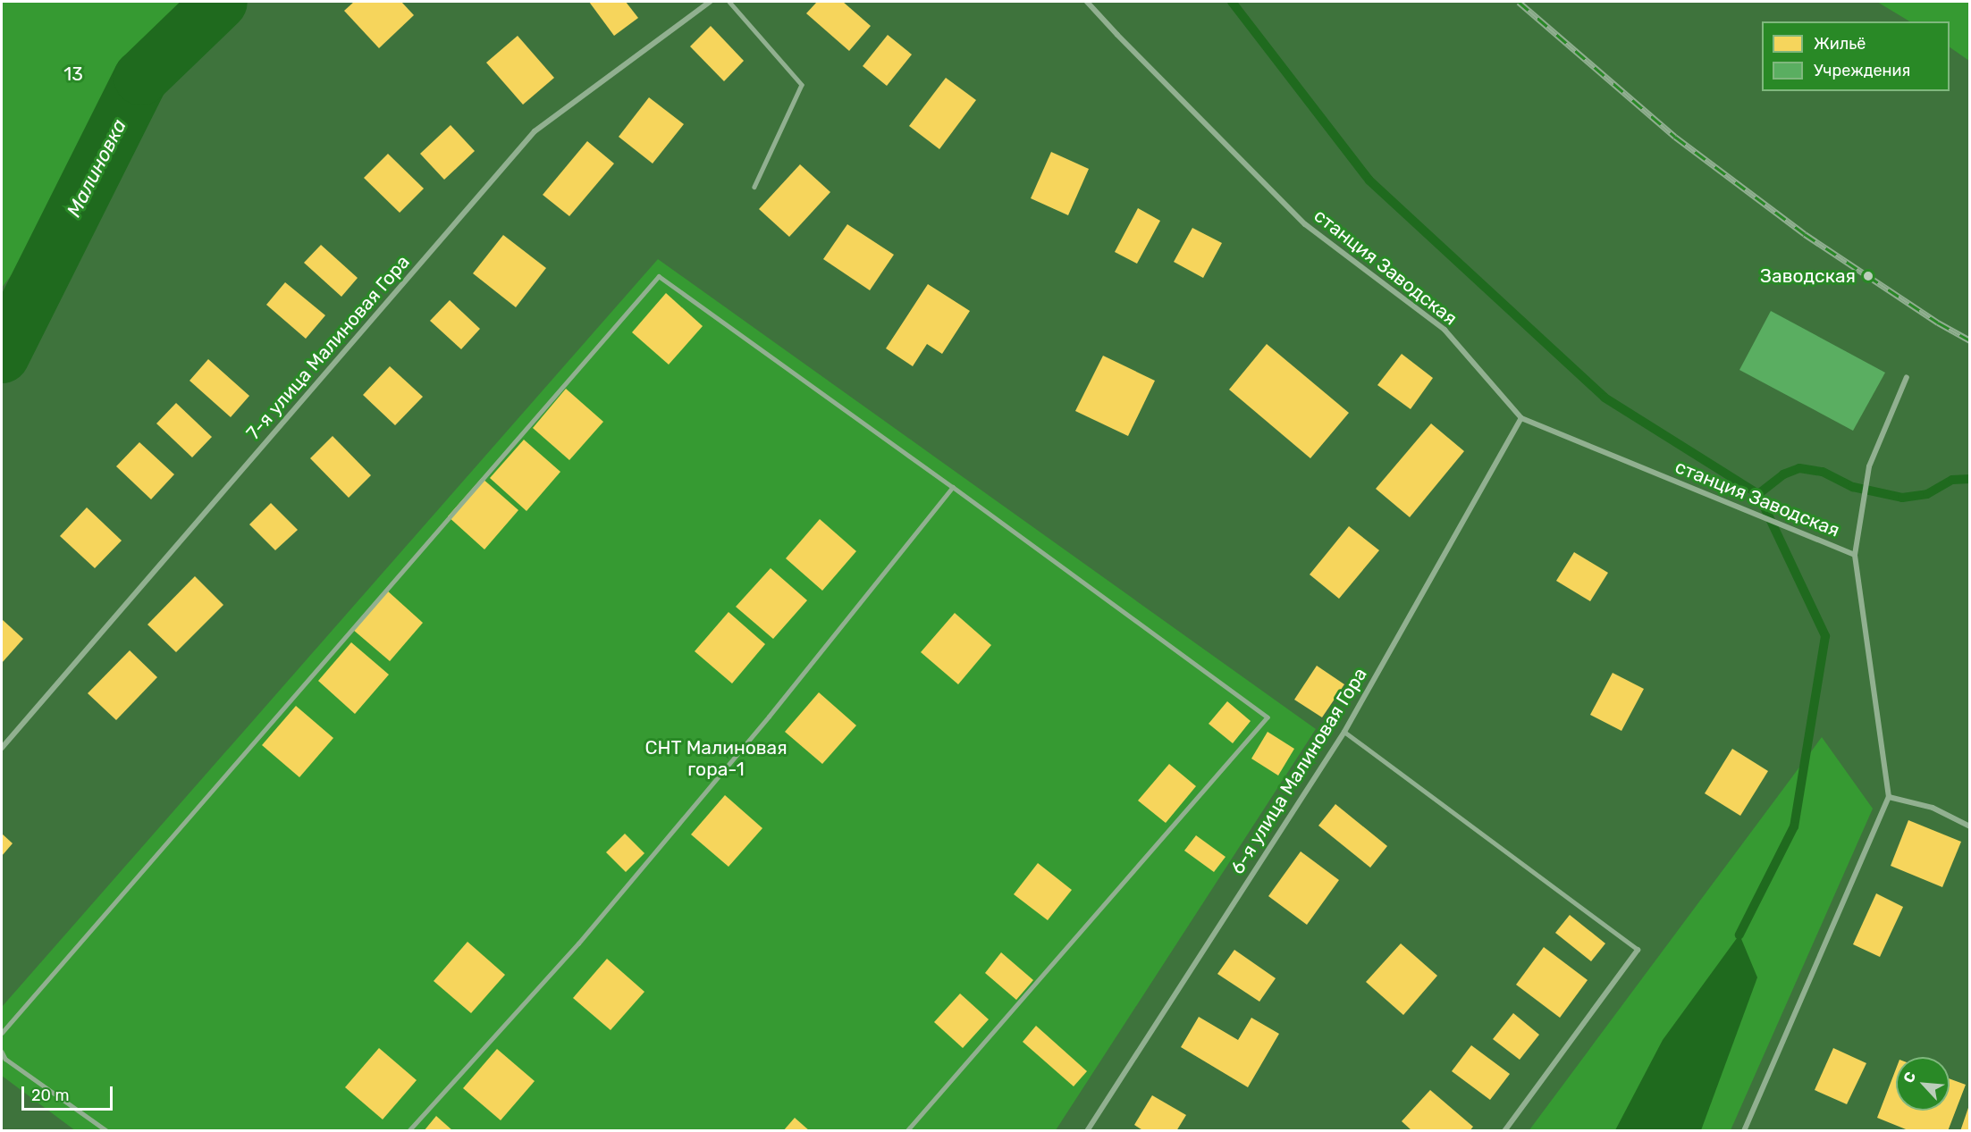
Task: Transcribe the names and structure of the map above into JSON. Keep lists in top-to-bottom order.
{
  "streets": {
    "street": ["станция Заводская", "7-я улица Малиновая Гора", "6-я улица Малиновая Гора"]
  },
  "crossings": [
    ["станция Заводская", "6-я улица Малиновая Гора"]
  ],
  "water": ["Малиновка"],
  "parks": ["13", "СНТ Малиновая гора-1"],
  "places": ["Заводская"],
  "legend": ["Жильё", "Учреждения"],
  "scale_bar": "20 m",
  "north": "top left"
}
